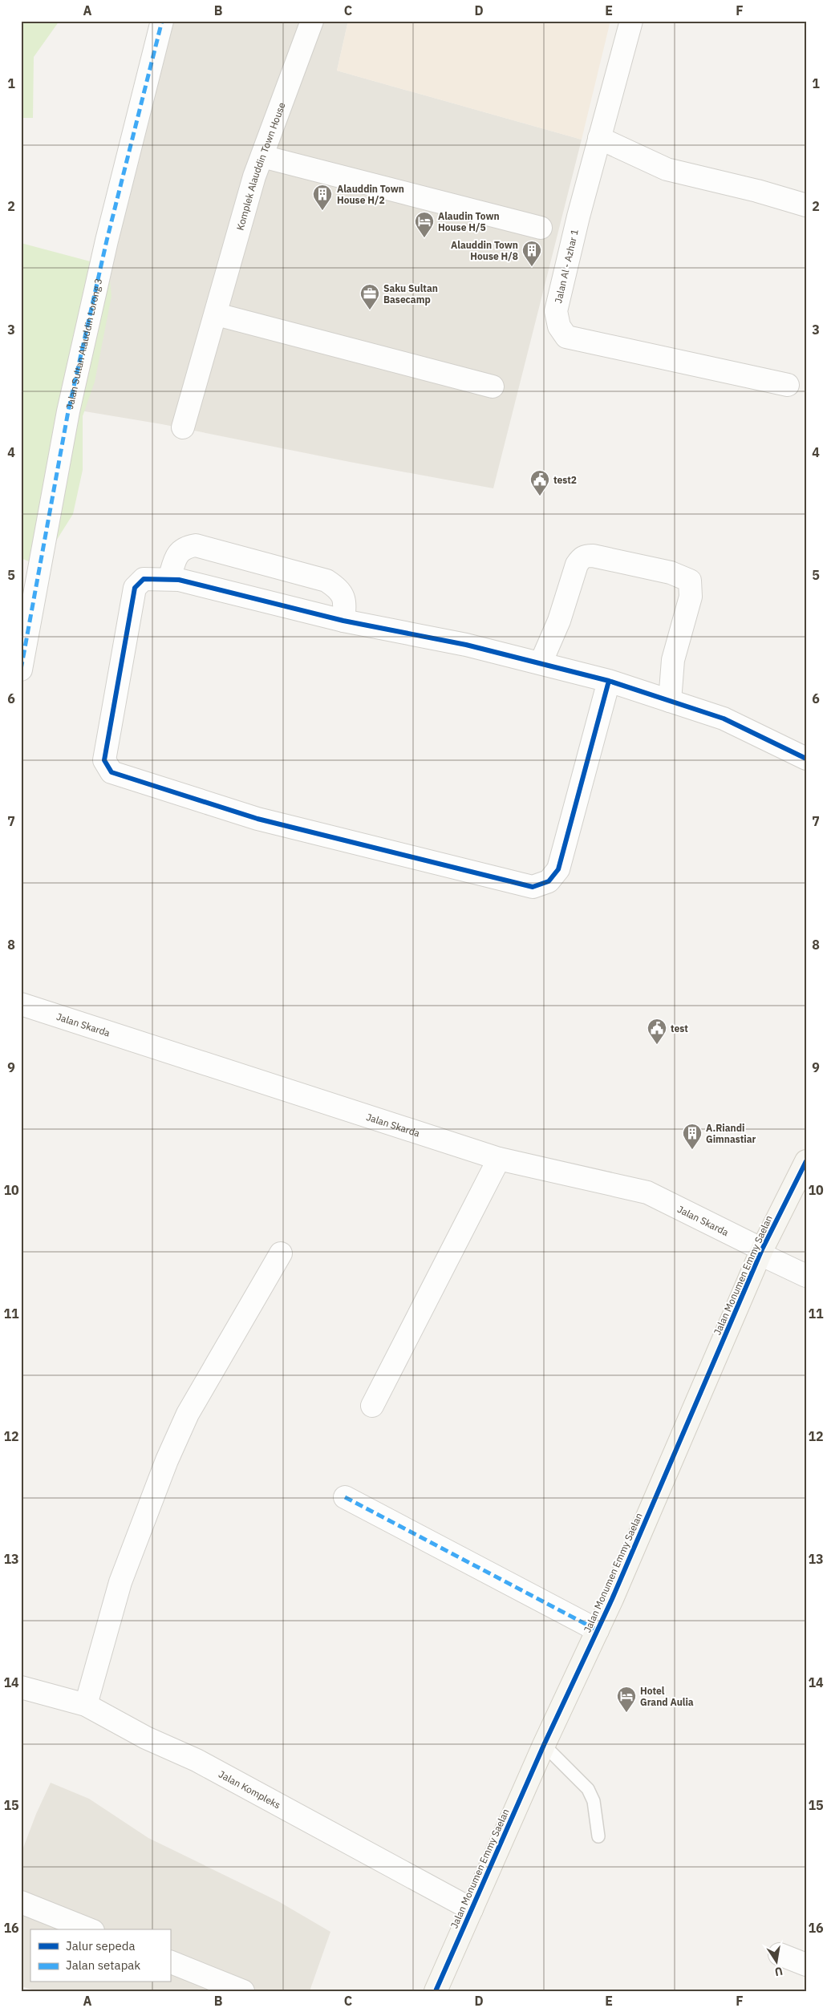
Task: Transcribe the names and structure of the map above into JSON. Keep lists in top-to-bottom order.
{
  "streets": {
    "street": [
      "Komplek Alauddin Town House",
      "Jalan Al - Azhar 1",
      "Jalan Sultan Alauddin Lorong 3",
      "Jalan Skarda",
      "Jalan Monumen Emmy Saelan",
      "Jalan Kompleks"
    ]
  },
  "crossings": [
    ["Jalan Skarda", "Jalan Monumen Emmy Saelan"],
    ["Jalan Monumen Emmy Saelan", "Jalan Kompleks"]
  ],
  "places": {
    "building": ["Alauddin Town House H/2", "Alauddin Town House H/8", "A.Riandi Gimnastiar"],
    "hotel": ["Alaudin Town House H/5", "Hotel Grand Aulia"],
    "office": ["Saku Sultan Basecamp"],
    "public building": ["test2", "test"]
  },
  "legend": ["Jalur sepeda", "Jalan setapak"],
  "north": "bottom",
  "grid": {
    "columns": [
      "A",
      "B",
      "C",
      "D",
      "E",
      "F"
    ],
    "rows": [
      "1",
      "2",
      "3",
      "4",
      "5",
      "6",
      "7",
      "8",
      "9",
      "10",
      "11",
      "12",
      "13",
      "14",
      "15",
      "16"
    ]
  }
}
